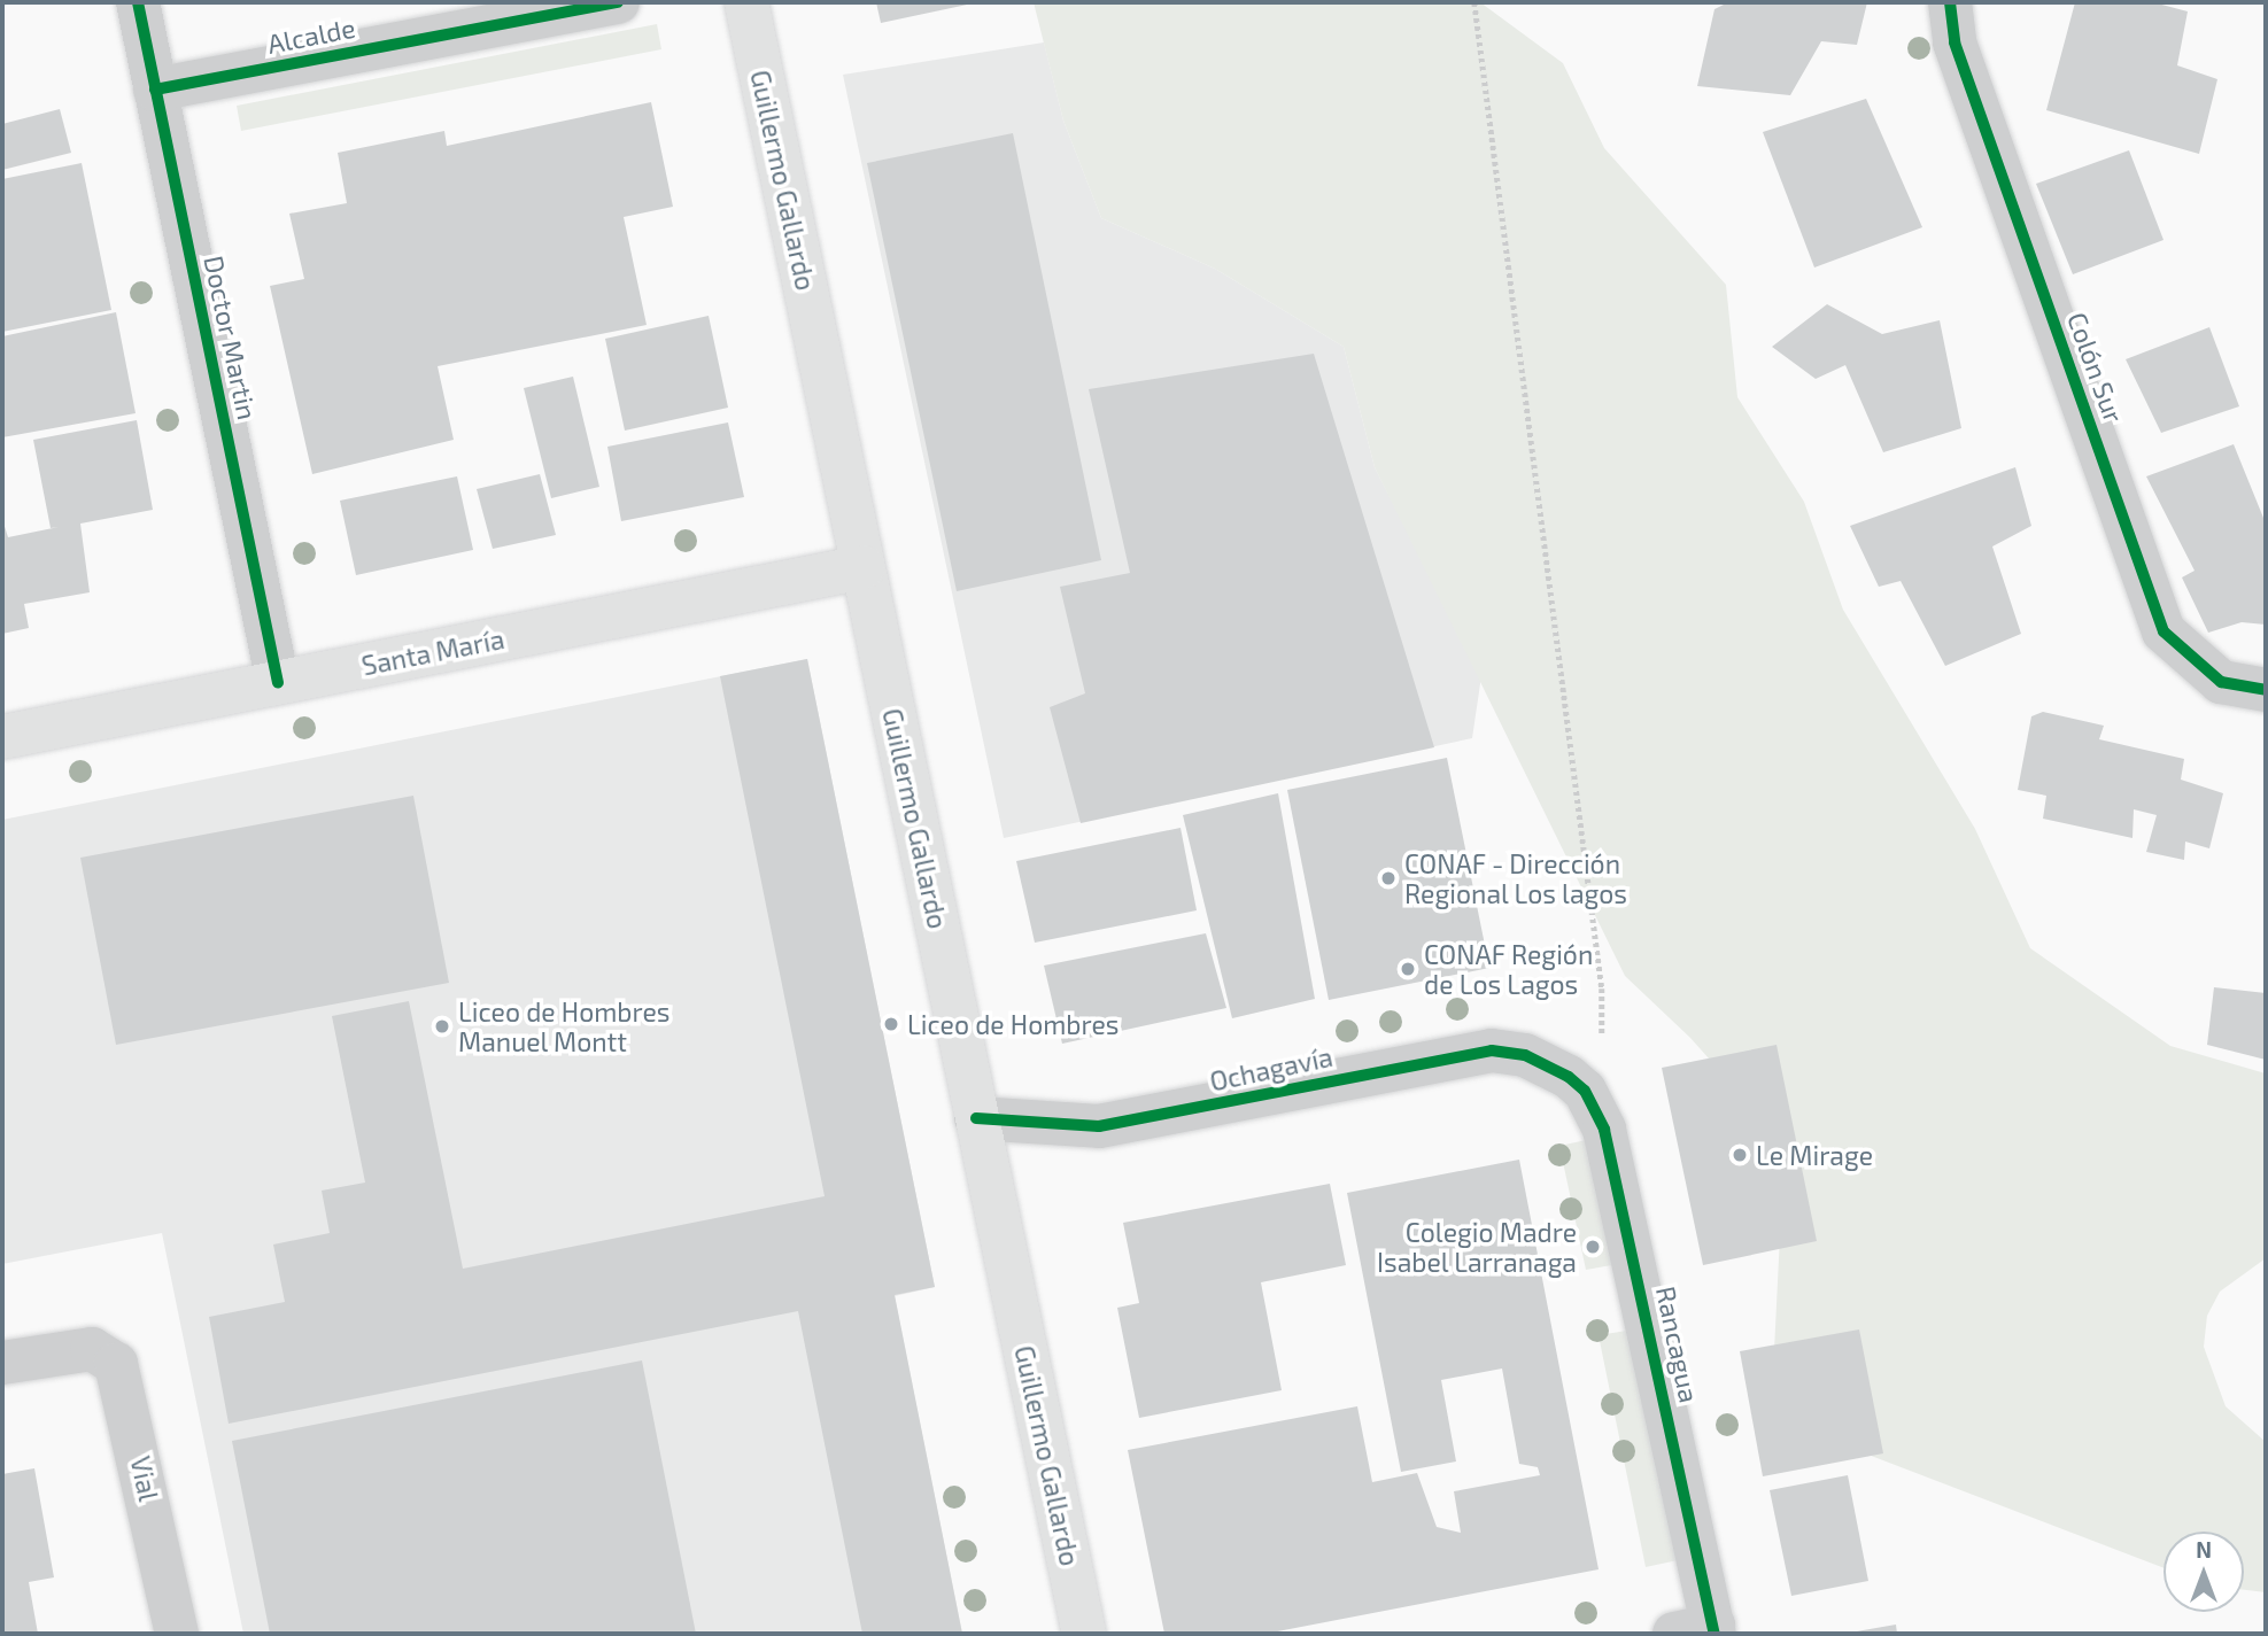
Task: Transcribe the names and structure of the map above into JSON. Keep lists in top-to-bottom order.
{
  "streets": {
    "main road": ["Guillermo Gallardo", "Santa María"],
    "street": [
      "Alcalde",
      "Doctor Martin",
      "Colón Sur",
      "Ochagavía",
      "Rancagua",
      "Vial"
    ]
  },
  "crossings": [
    ["Alcalde", "Doctor Martin"],
    ["Guillermo Gallardo", "Santa María"],
    ["Guillermo Gallardo", "Ochagavía"],
    ["Doctor Martin", "Santa María"],
    ["Ochagavía", "Rancagua"]
  ],
  "places": [
    "CONAF - Dirección Regional Los lagos",
    "CONAF Región de Los Lagos",
    "Liceo de Hombres",
    "Liceo de Hombres Manuel Montt",
    "Le Mirage",
    "Colegio Madre Isabel Larranaga"
  ],
  "north": "top"
}
